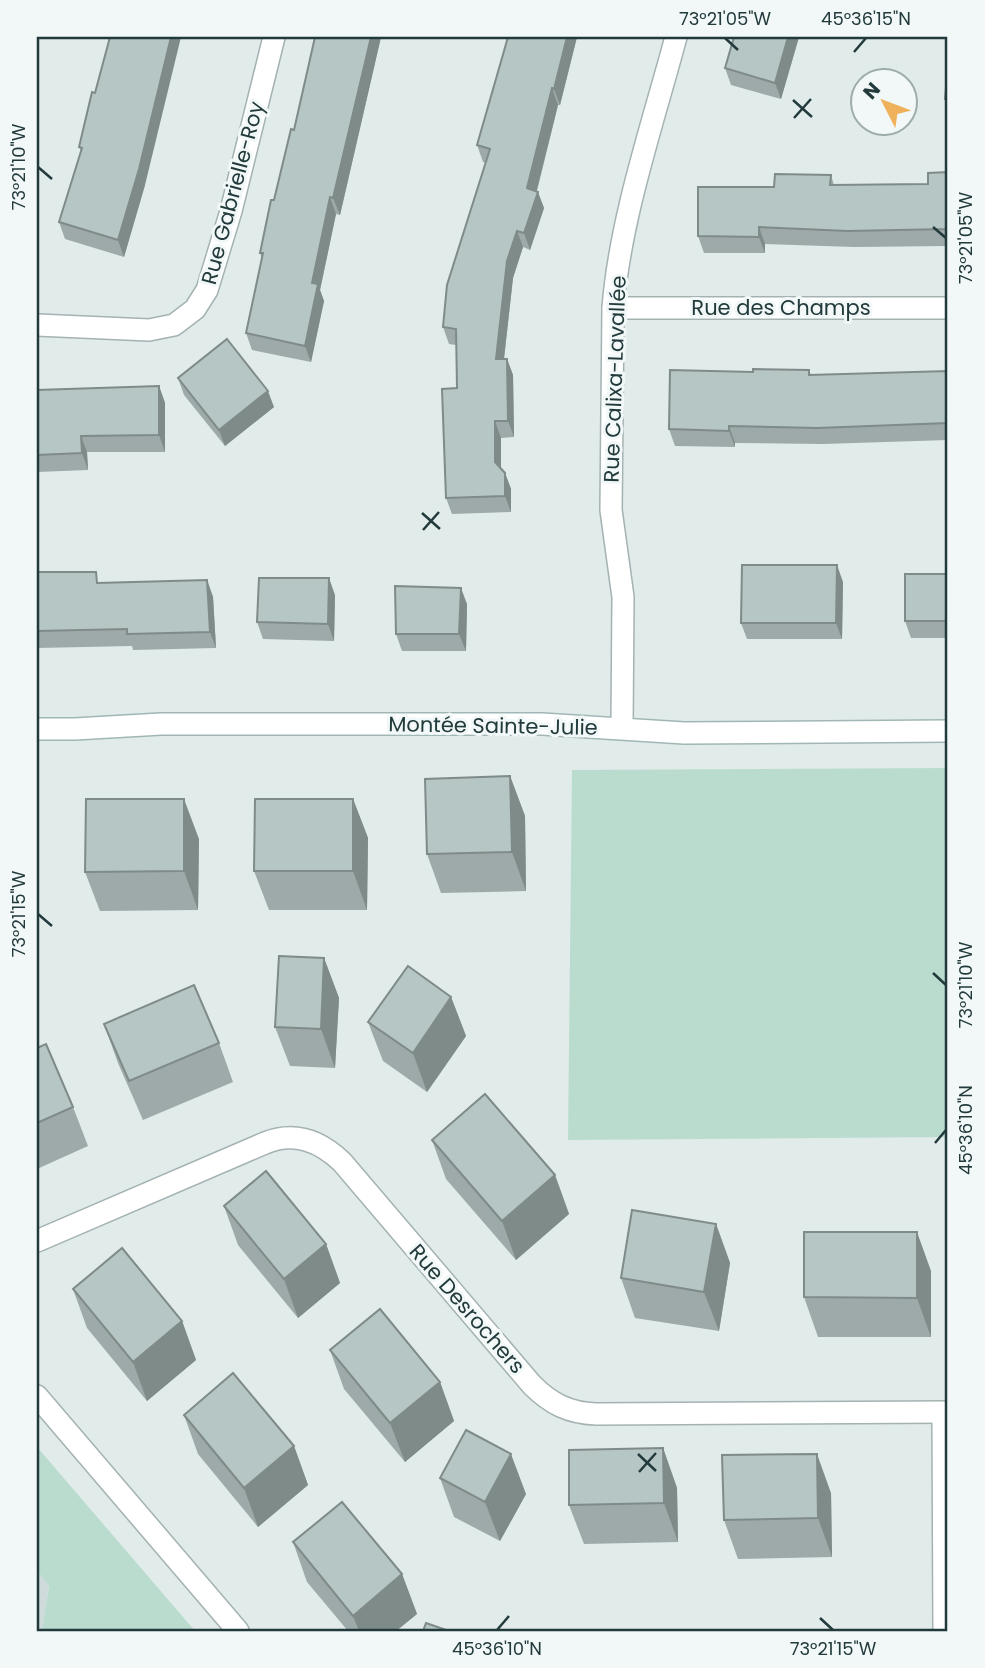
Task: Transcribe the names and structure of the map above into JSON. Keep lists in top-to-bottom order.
{
  "streets": {
    "street": [
      "Rue Gabrielle-Roy",
      "Rue des Champs",
      "Rue Calixa-Lavallée",
      "Montée Sainte-Julie",
      "Rue Desrochers"
    ]
  },
  "crossings": [
    ["Rue des Champs", "Rue Calixa-Lavallée"],
    ["Rue Calixa-Lavallée", "Montée Sainte-Julie"]
  ],
  "north": "top left",
  "coordinates": [
    "73°21'05\"W",
    "45°36'15\"N",
    "73°21'10\"W",
    "73°21'15\"W",
    "45°36'10\"N"
  ]
}
